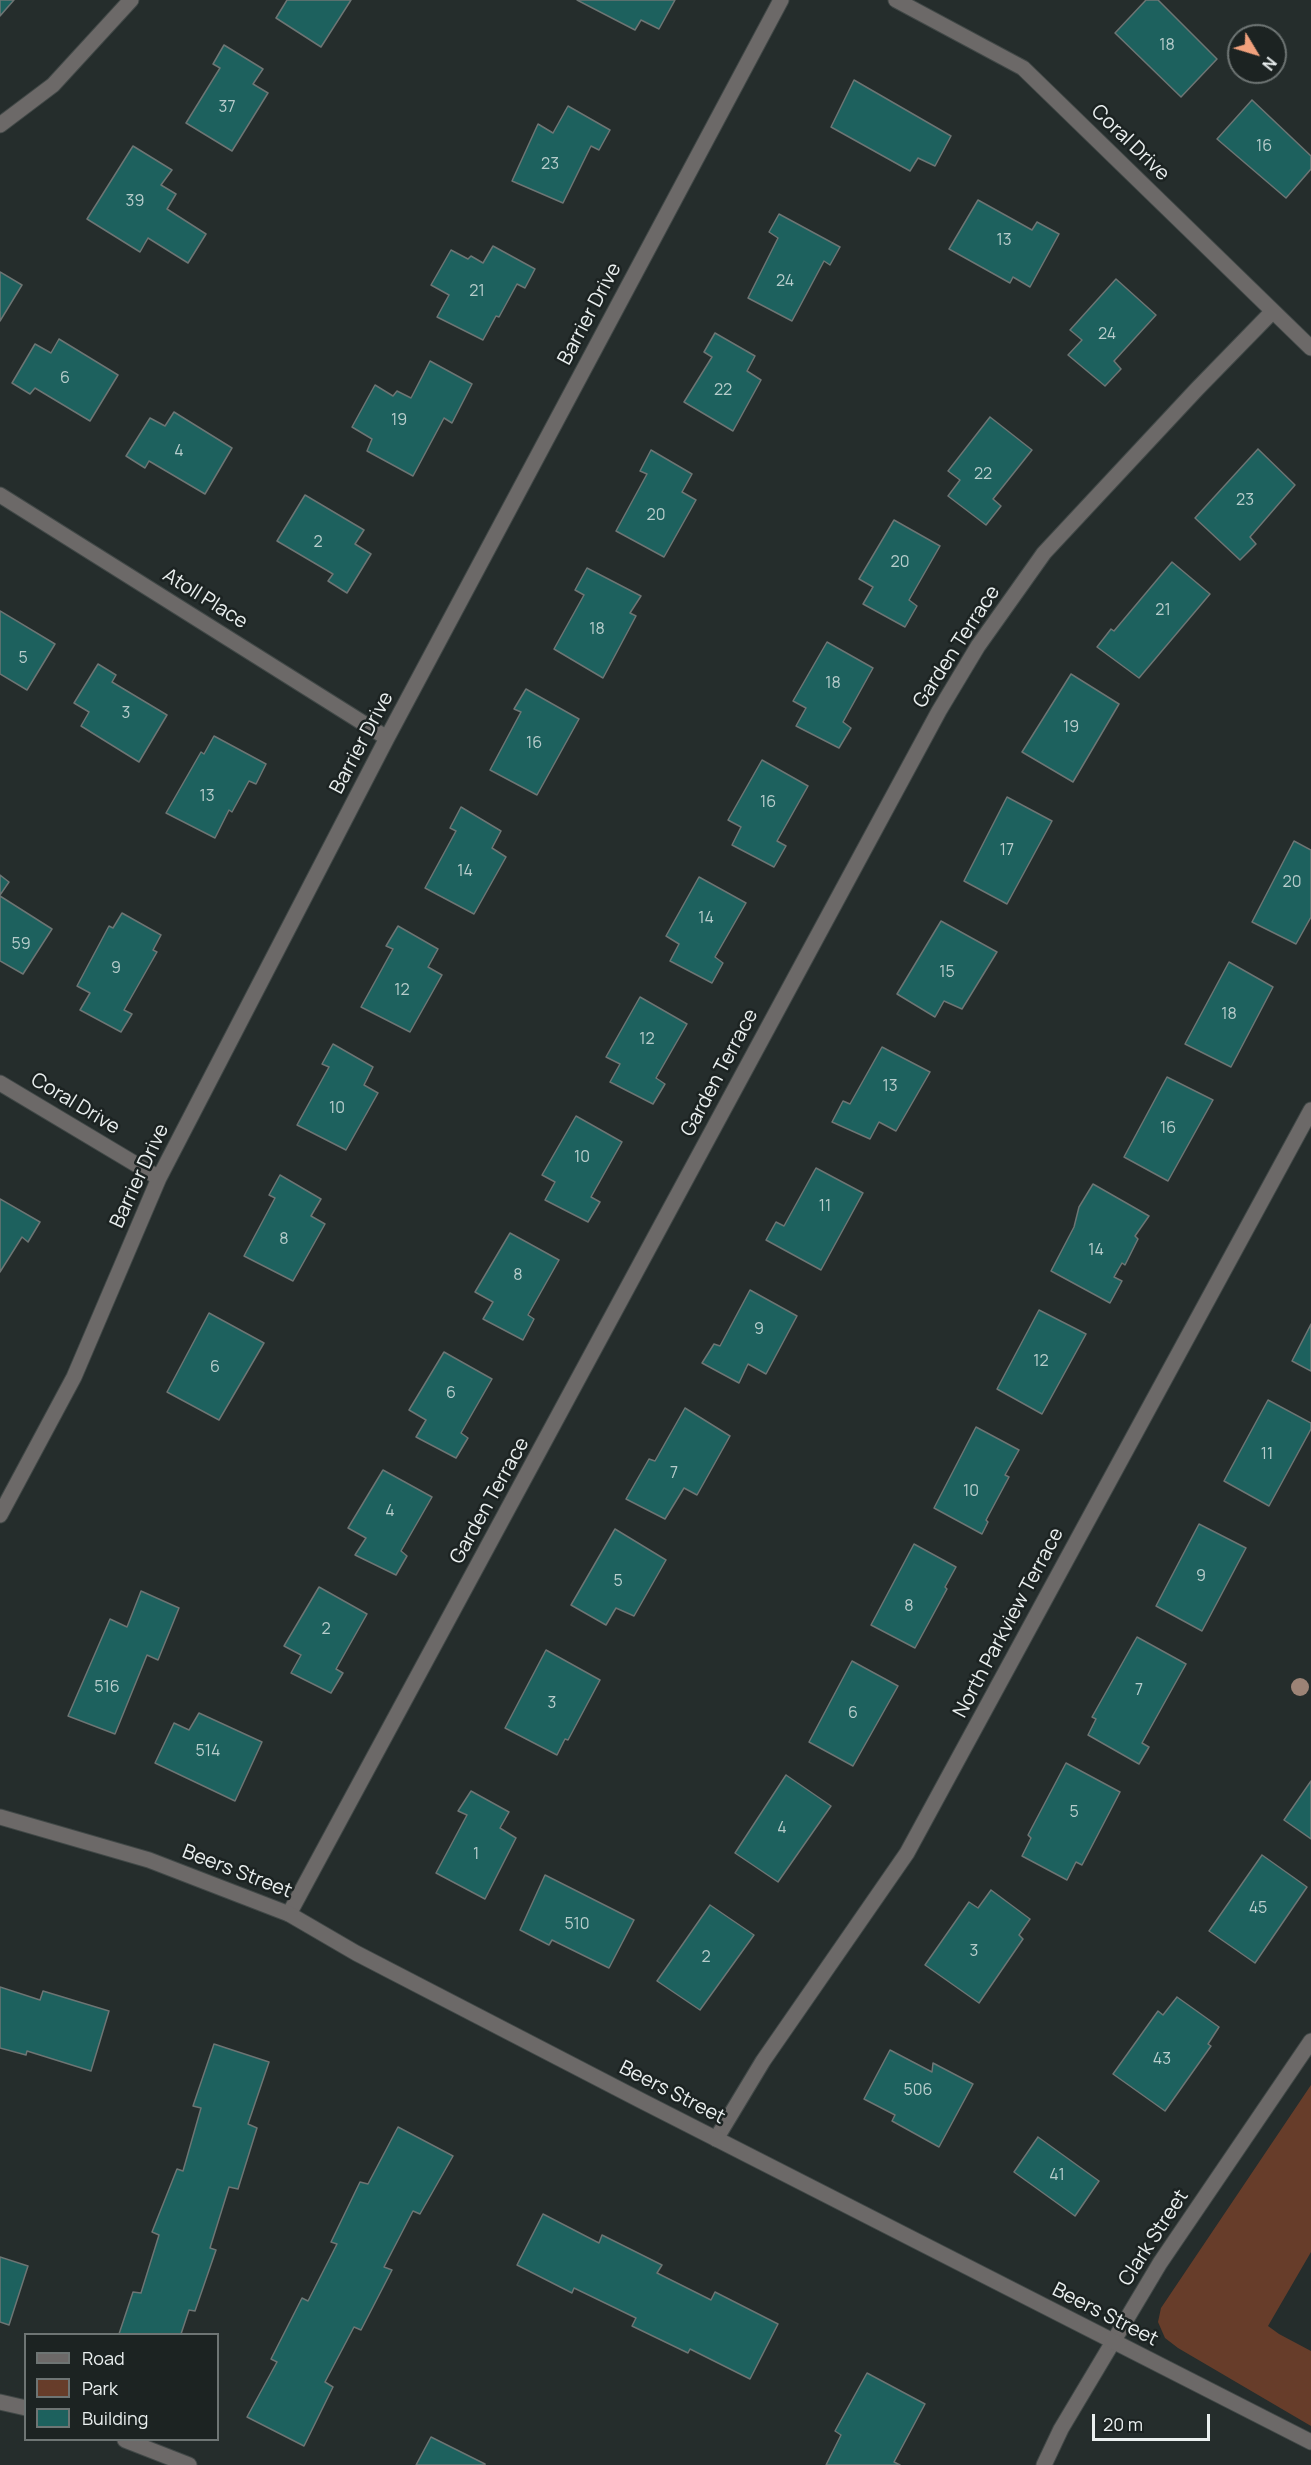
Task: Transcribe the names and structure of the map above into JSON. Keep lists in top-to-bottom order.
{
  "streets": {
    "street": [
      "Coral Drive",
      "Barrier Drive",
      "Atoll Place",
      "Garden Terrace",
      "North Parkview Terrace",
      "Beers Street",
      "Clark Street"
    ]
  },
  "crossings": [
    ["Coral Drive", "Barrier Drive"],
    ["Coral Drive", "Garden Terrace"],
    ["Barrier Drive", "Atoll Place"],
    ["Garden Terrace", "Beers Street"],
    ["North Parkview Terrace", "Beers Street"],
    ["Beers Street", "Clark Street"]
  ],
  "house_numbers": [
    "18",
    "37",
    "16",
    "23",
    "39",
    "13",
    "24",
    "21",
    "24",
    "6",
    "22",
    "19",
    "4",
    "22",
    "23",
    "20",
    "2",
    "20",
    "21",
    "18",
    "5",
    "18",
    "3",
    "19",
    "16",
    "13",
    "16",
    "17",
    "14",
    "20",
    "14",
    "59",
    "9",
    "15",
    "12",
    "18",
    "12",
    "13",
    "10",
    "16",
    "10",
    "11",
    "8",
    "14",
    "8",
    "9",
    "12",
    "6",
    "6",
    "11",
    "7",
    "10",
    "4",
    "9",
    "5",
    "8",
    "2",
    "516",
    "7",
    "3",
    "6",
    "514",
    "5",
    "4",
    "1",
    "45",
    "510",
    "3",
    "2",
    "43",
    "506",
    "41"
  ],
  "legend": ["Road", "Park", "Building"],
  "scale_bar": "20 m",
  "north": "bottom right"
}
